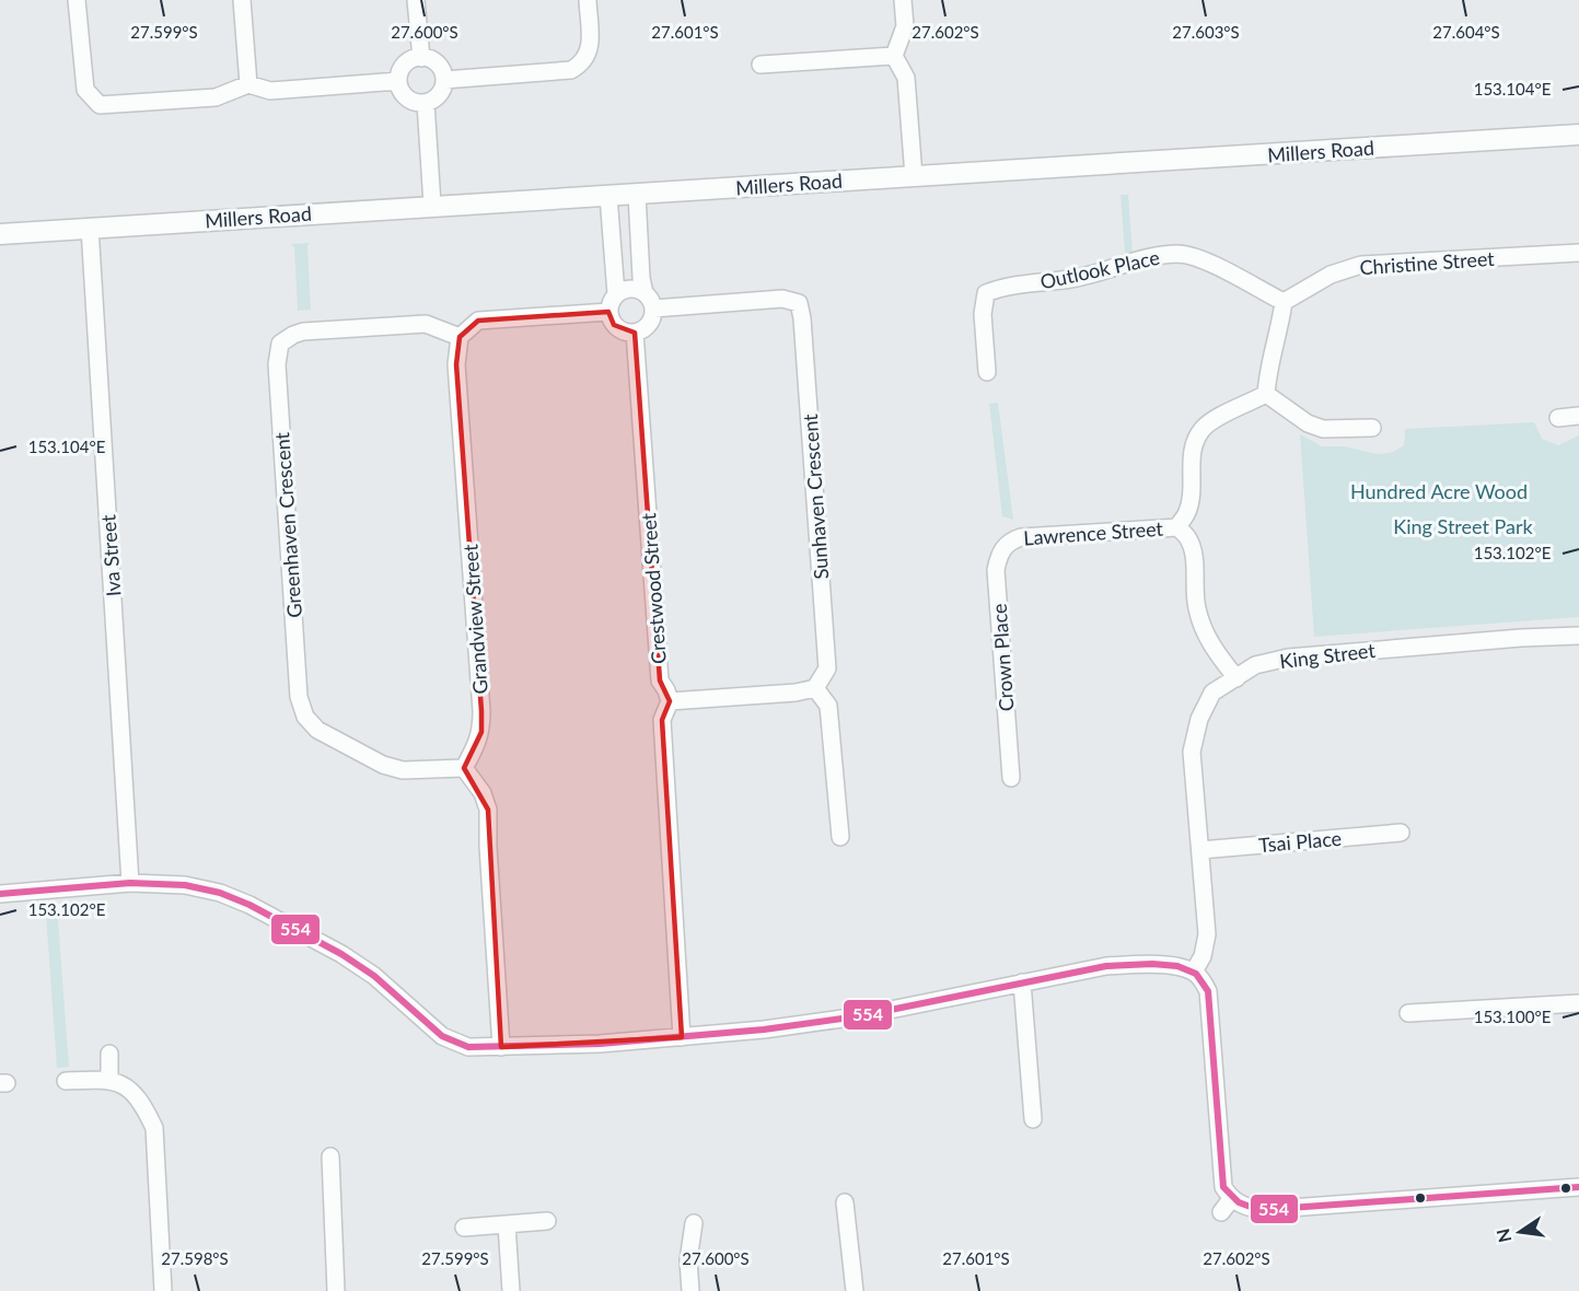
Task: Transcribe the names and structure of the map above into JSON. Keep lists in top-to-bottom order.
{
  "streets": {
    "street": [
      "Millers Road",
      "Christine Street",
      "Outlook Place",
      "Sunhaven Crescent",
      "Greenhaven Crescent",
      "Lawrence Street",
      "Iva Street",
      "Crestwood Street",
      "Grandview Street",
      "King Street",
      "Crown Place",
      "Tsai Place"
    ]
  },
  "crossings": [
    ["Millers Road", "Iva Street"],
    ["Christine Street", "Outlook Place"],
    ["Sunhaven Crescent", "Crestwood Street"],
    ["Greenhaven Crescent", "Grandview Street"],
    ["Lawrence Street", "Crown Place"],
    ["King Street", "Tsai Place"]
  ],
  "parks": ["Hundred Acre Wood", "King Street Park"],
  "lines": ["transit line 554"],
  "north": "left",
  "coordinates": [
    "27.599°S",
    "27.600°S",
    "27.601°S",
    "27.602°S",
    "27.603°S",
    "27.604°S",
    "153.104°E",
    "153.102°E",
    "153.100°E",
    "27.598°S"
  ]
}
